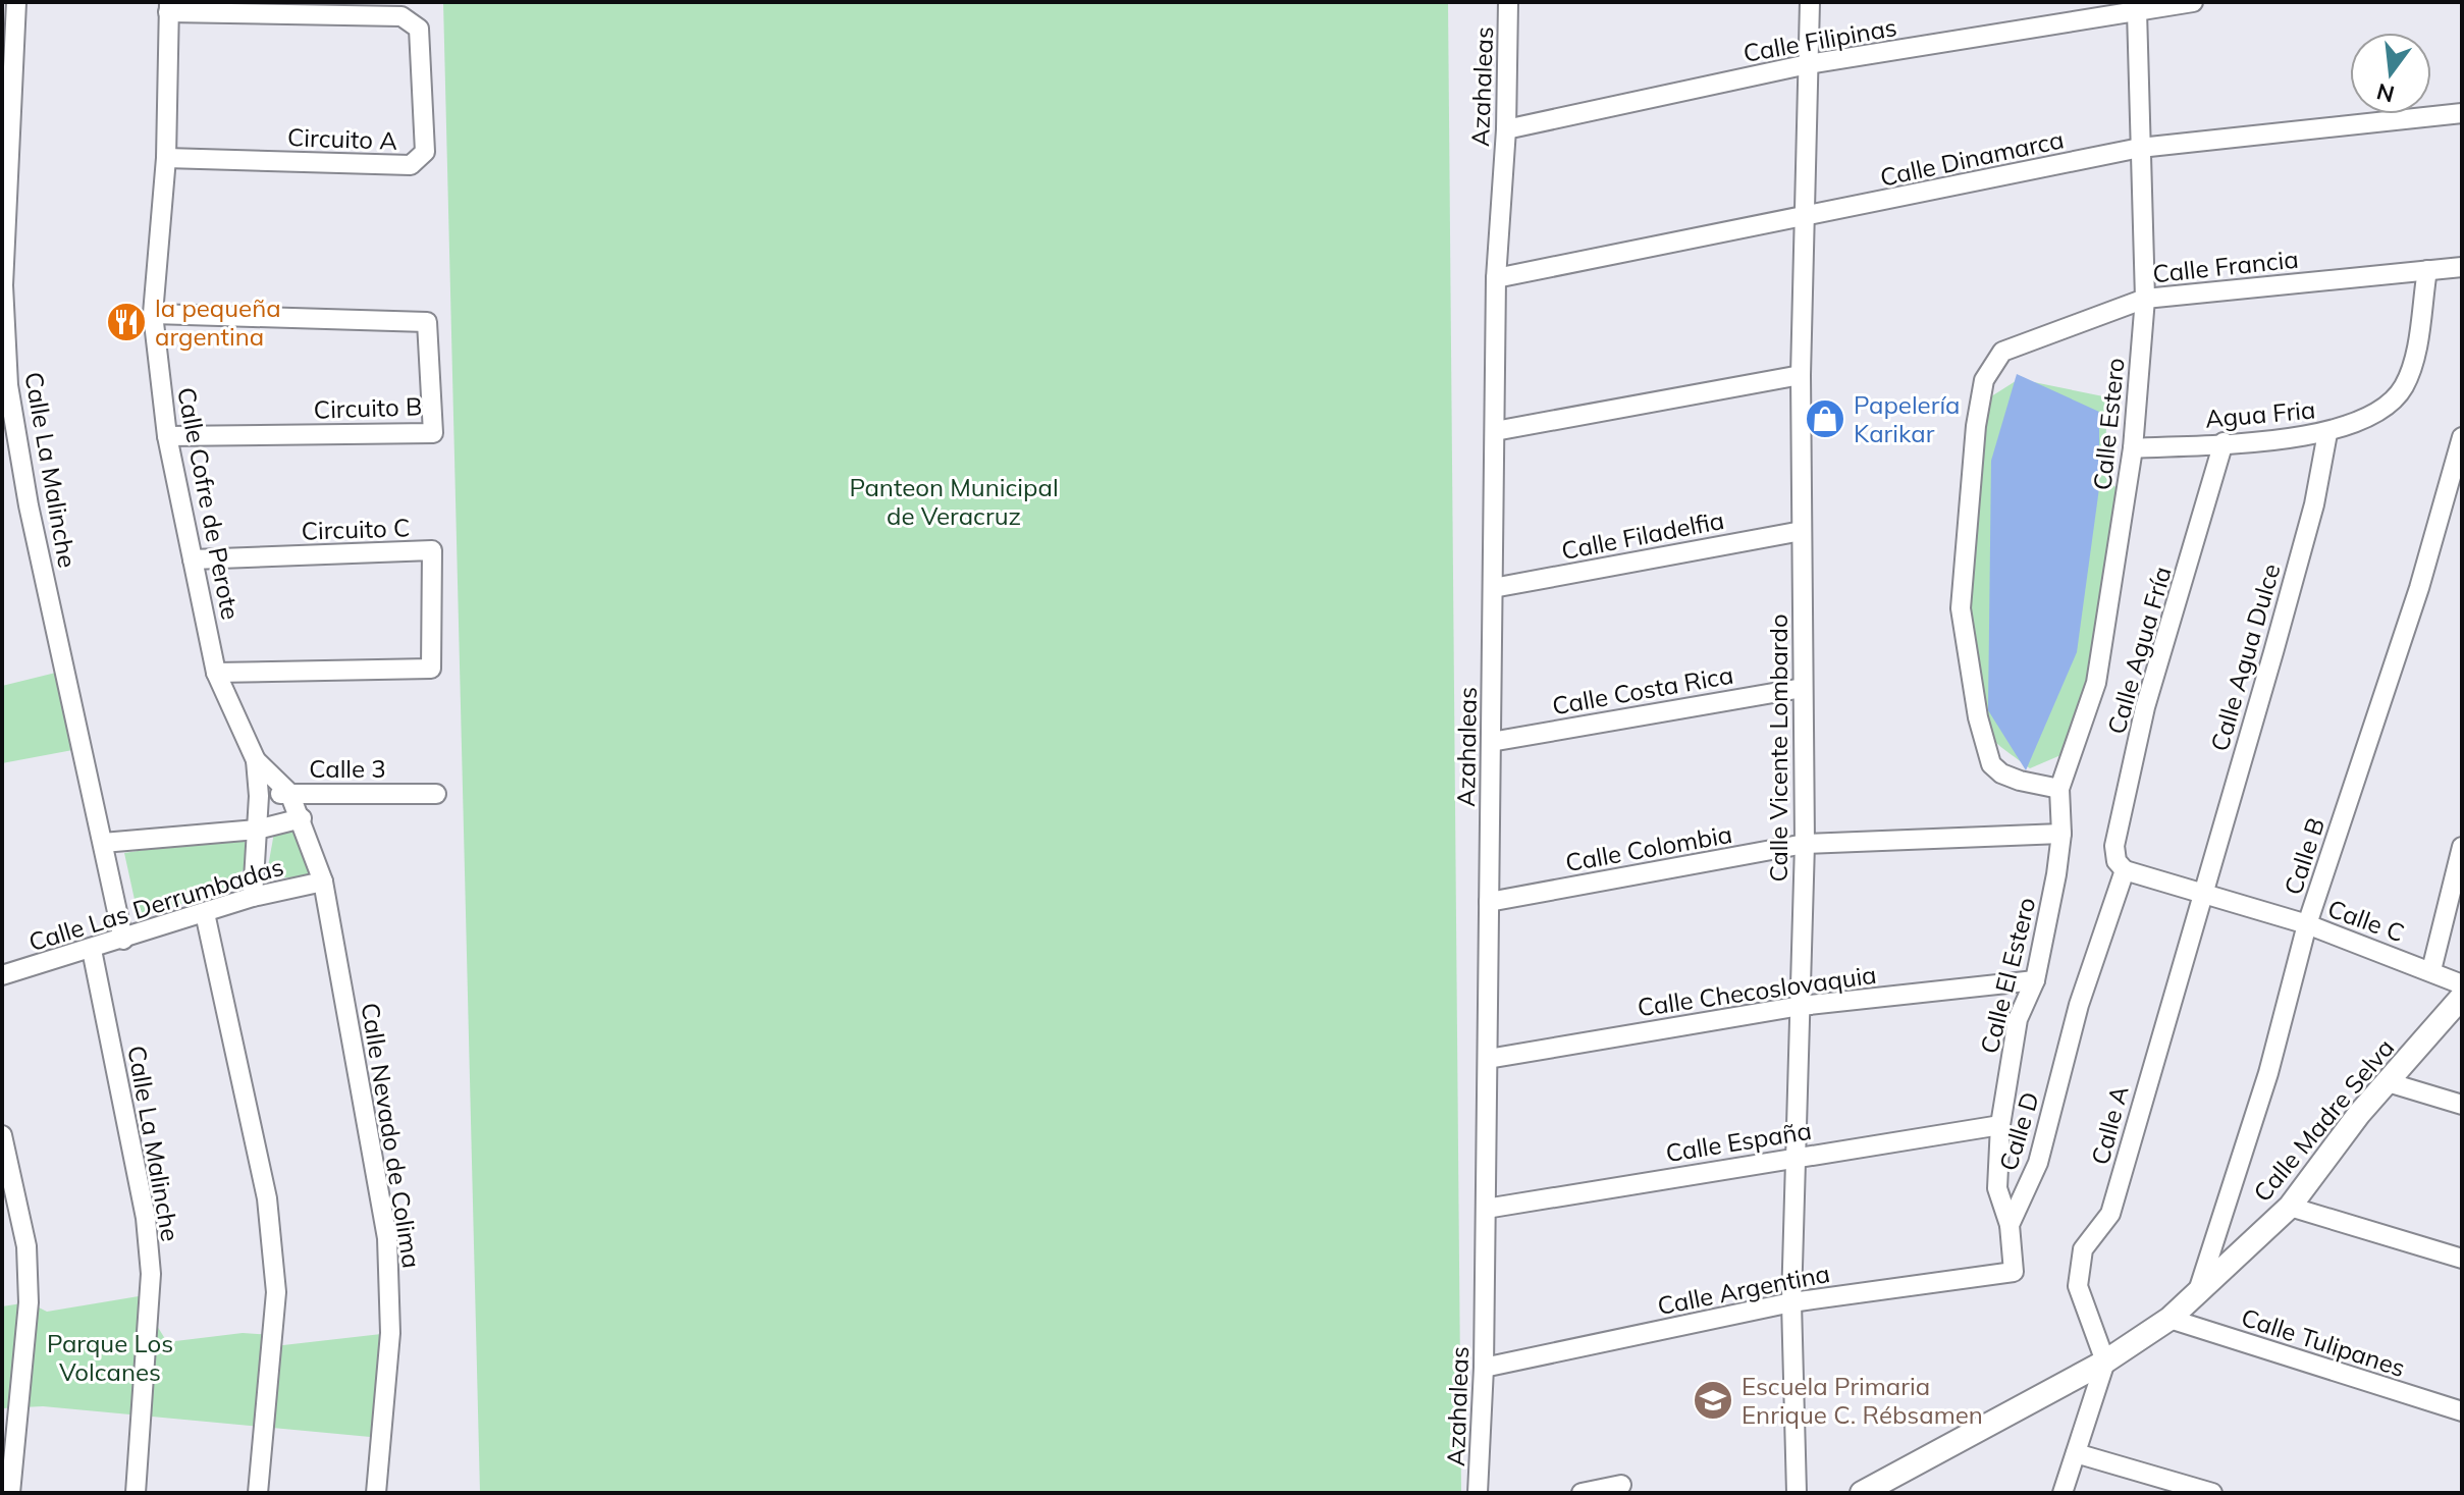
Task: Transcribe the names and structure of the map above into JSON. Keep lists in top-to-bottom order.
{
  "streets": {
    "street": [
      "Calle Filipinas",
      "Azahaleas",
      "Circuito A",
      "Calle Dinamarca",
      "Calle Francia",
      "Circuito B",
      "Agua Fria",
      "Calle Estero",
      "Calle La Malinche",
      "Calle Cofre de Perote",
      "Circuito C",
      "Calle Filadelfia",
      "Calle Agua Fría",
      "Calle Agua Dulce",
      "Calle Costa Rica",
      "Calle Vicente Lombardo",
      "Calle 3",
      "Calle Colombia",
      "Calle B",
      "Calle Las Derrumbadas",
      "Calle C",
      "Calle El Estero",
      "Calle Checoslovaquia",
      "Calle Madre Selva",
      "Calle A",
      "Calle D",
      "Calle Nevado de Colima",
      "Calle España",
      "Calle Argentina",
      "Calle Tulipanes"
    ]
  },
  "crossings": [
    ["Calle Filipinas", "Azahaleas"],
    ["Calle Filipinas", "Calle Estero"],
    ["Calle Filipinas", "Calle Vicente Lombardo"],
    ["Azahaleas", "Calle Dinamarca"],
    ["Azahaleas", "Calle Filadelfia"],
    ["Azahaleas", "Calle Costa Rica"],
    ["Azahaleas", "Calle Colombia"],
    ["Azahaleas", "Calle Checoslovaquia"],
    ["Azahaleas", "Calle España"],
    ["Azahaleas", "Calle Argentina"],
    ["Circuito A", "Calle Cofre de Perote"],
    ["Calle Dinamarca", "Calle Estero"],
    ["Calle Dinamarca", "Calle Vicente Lombardo"],
    ["Calle Francia", "Agua Fria"],
    ["Calle Francia", "Calle Estero"],
    ["Circuito B", "Calle Cofre de Perote"],
    ["Agua Fria", "Calle Estero"],
    ["Agua Fria", "Calle Agua Fría"],
    ["Agua Fria", "Calle Agua Dulce"],
    ["Calle Estero", "Calle Colombia"],
    ["Calle Estero", "Calle El Estero"],
    ["Calle La Malinche", "Calle Las Derrumbadas"],
    ["Calle Cofre de Perote", "Circuito C"],
    ["Calle Cofre de Perote", "Calle 3"],
    ["Calle Cofre de Perote", "Calle Las Derrumbadas"],
    ["Calle Cofre de Perote", "Calle Nevado de Colima"],
    ["Calle Filadelfia", "Calle Vicente Lombardo"],
    ["Calle Agua Fría", "Calle C"],
    ["Calle Agua Fría", "Calle D"],
    ["Calle Agua Dulce", "Calle C"],
    ["Calle Agua Dulce", "Calle A"],
    ["Calle Costa Rica", "Calle Vicente Lombardo"],
    ["Calle Vicente Lombardo", "Calle Colombia"],
    ["Calle Vicente Lombardo", "Calle Checoslovaquia"],
    ["Calle Vicente Lombardo", "Calle España"],
    ["Calle Vicente Lombardo", "Calle Argentina"],
    ["Calle 3", "Calle Nevado de Colima"],
    ["Calle Colombia", "Calle El Estero"],
    ["Calle B", "Calle C"],
    ["Calle B", "Calle Madre Selva"],
    ["Calle Las Derrumbadas", "Calle Nevado de Colima"],
    ["Calle C", "Calle A"],
    ["Calle C", "Calle D"],
    ["Calle El Estero", "Calle Checoslovaquia"],
    ["Calle El Estero", "Calle D"],
    ["Calle El Estero", "Calle España"],
    ["Calle Madre Selva", "Calle A"],
    ["Calle Madre Selva", "Calle Tulipanes"],
    ["Calle D", "Calle Argentina"]
  ],
  "parks": ["Panteon Municipal de Veracruz", "Parque Los Volcanes"],
  "places": {
    "restaurant": ["la pequeña argentina"],
    "shop": ["Papelería Karikar"],
    "school or university": ["Escuela Primaria Enrique C. Rébsamen"]
  },
  "north": "bottom"
}
